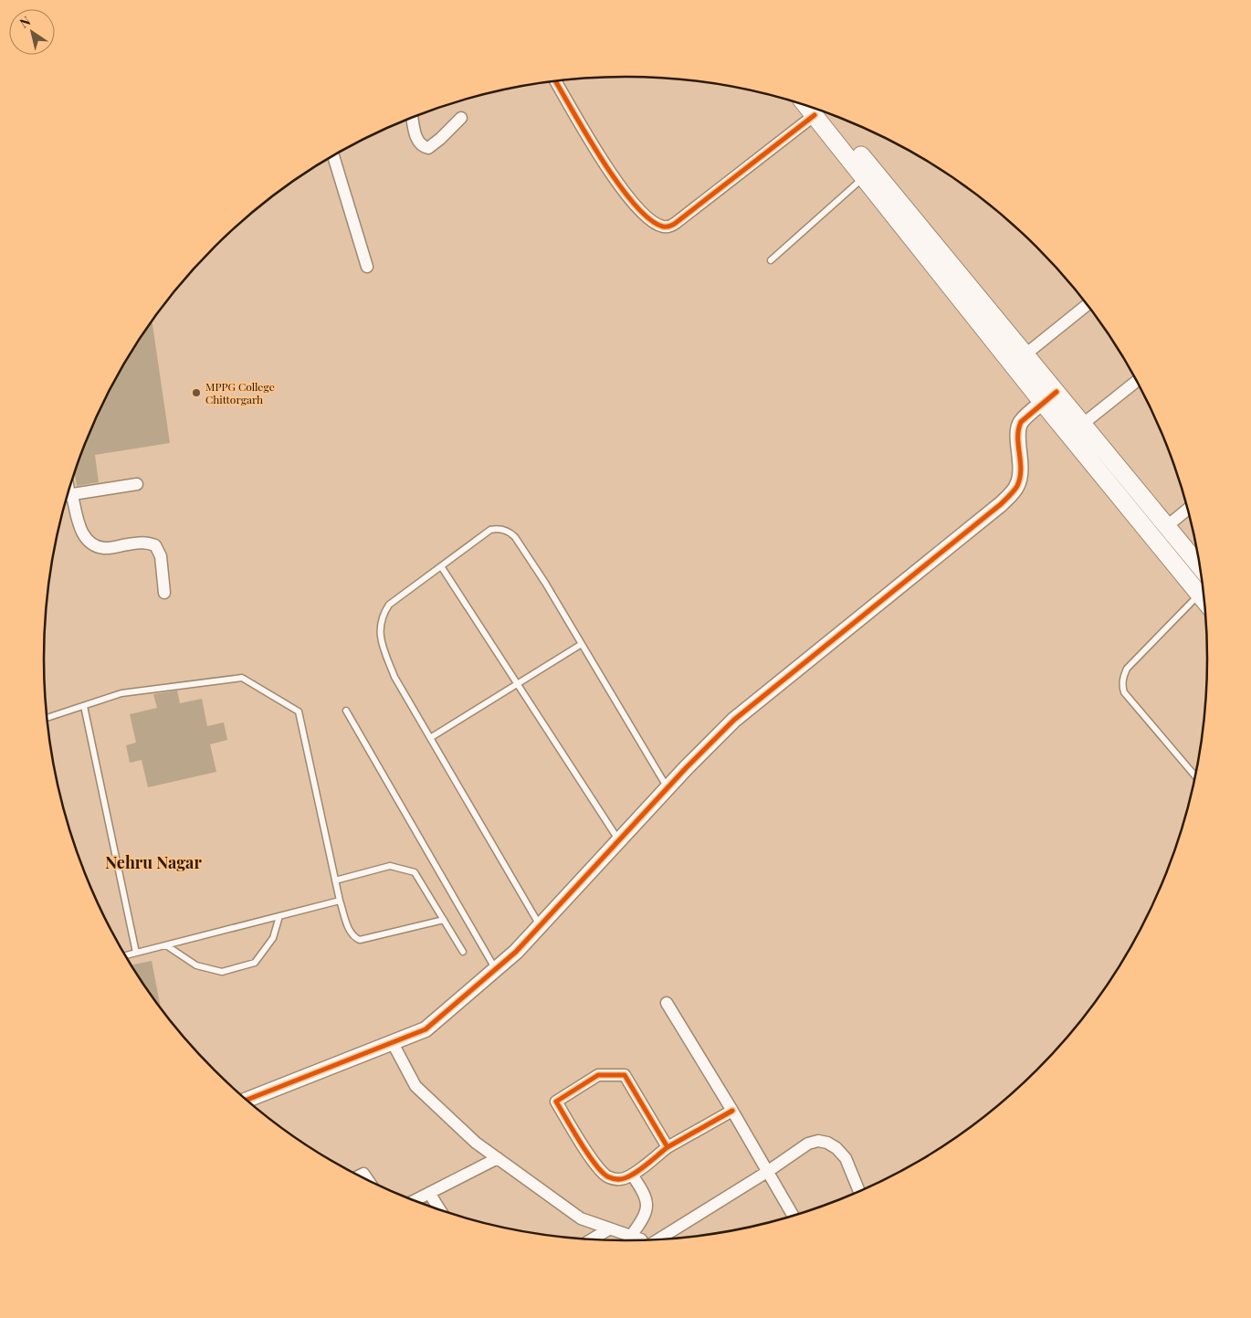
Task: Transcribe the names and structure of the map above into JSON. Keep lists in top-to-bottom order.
{
  "districts": ["Nehru Nagar"],
  "places": ["MPPG College Chittorgarh"],
  "north": "top left"
}
